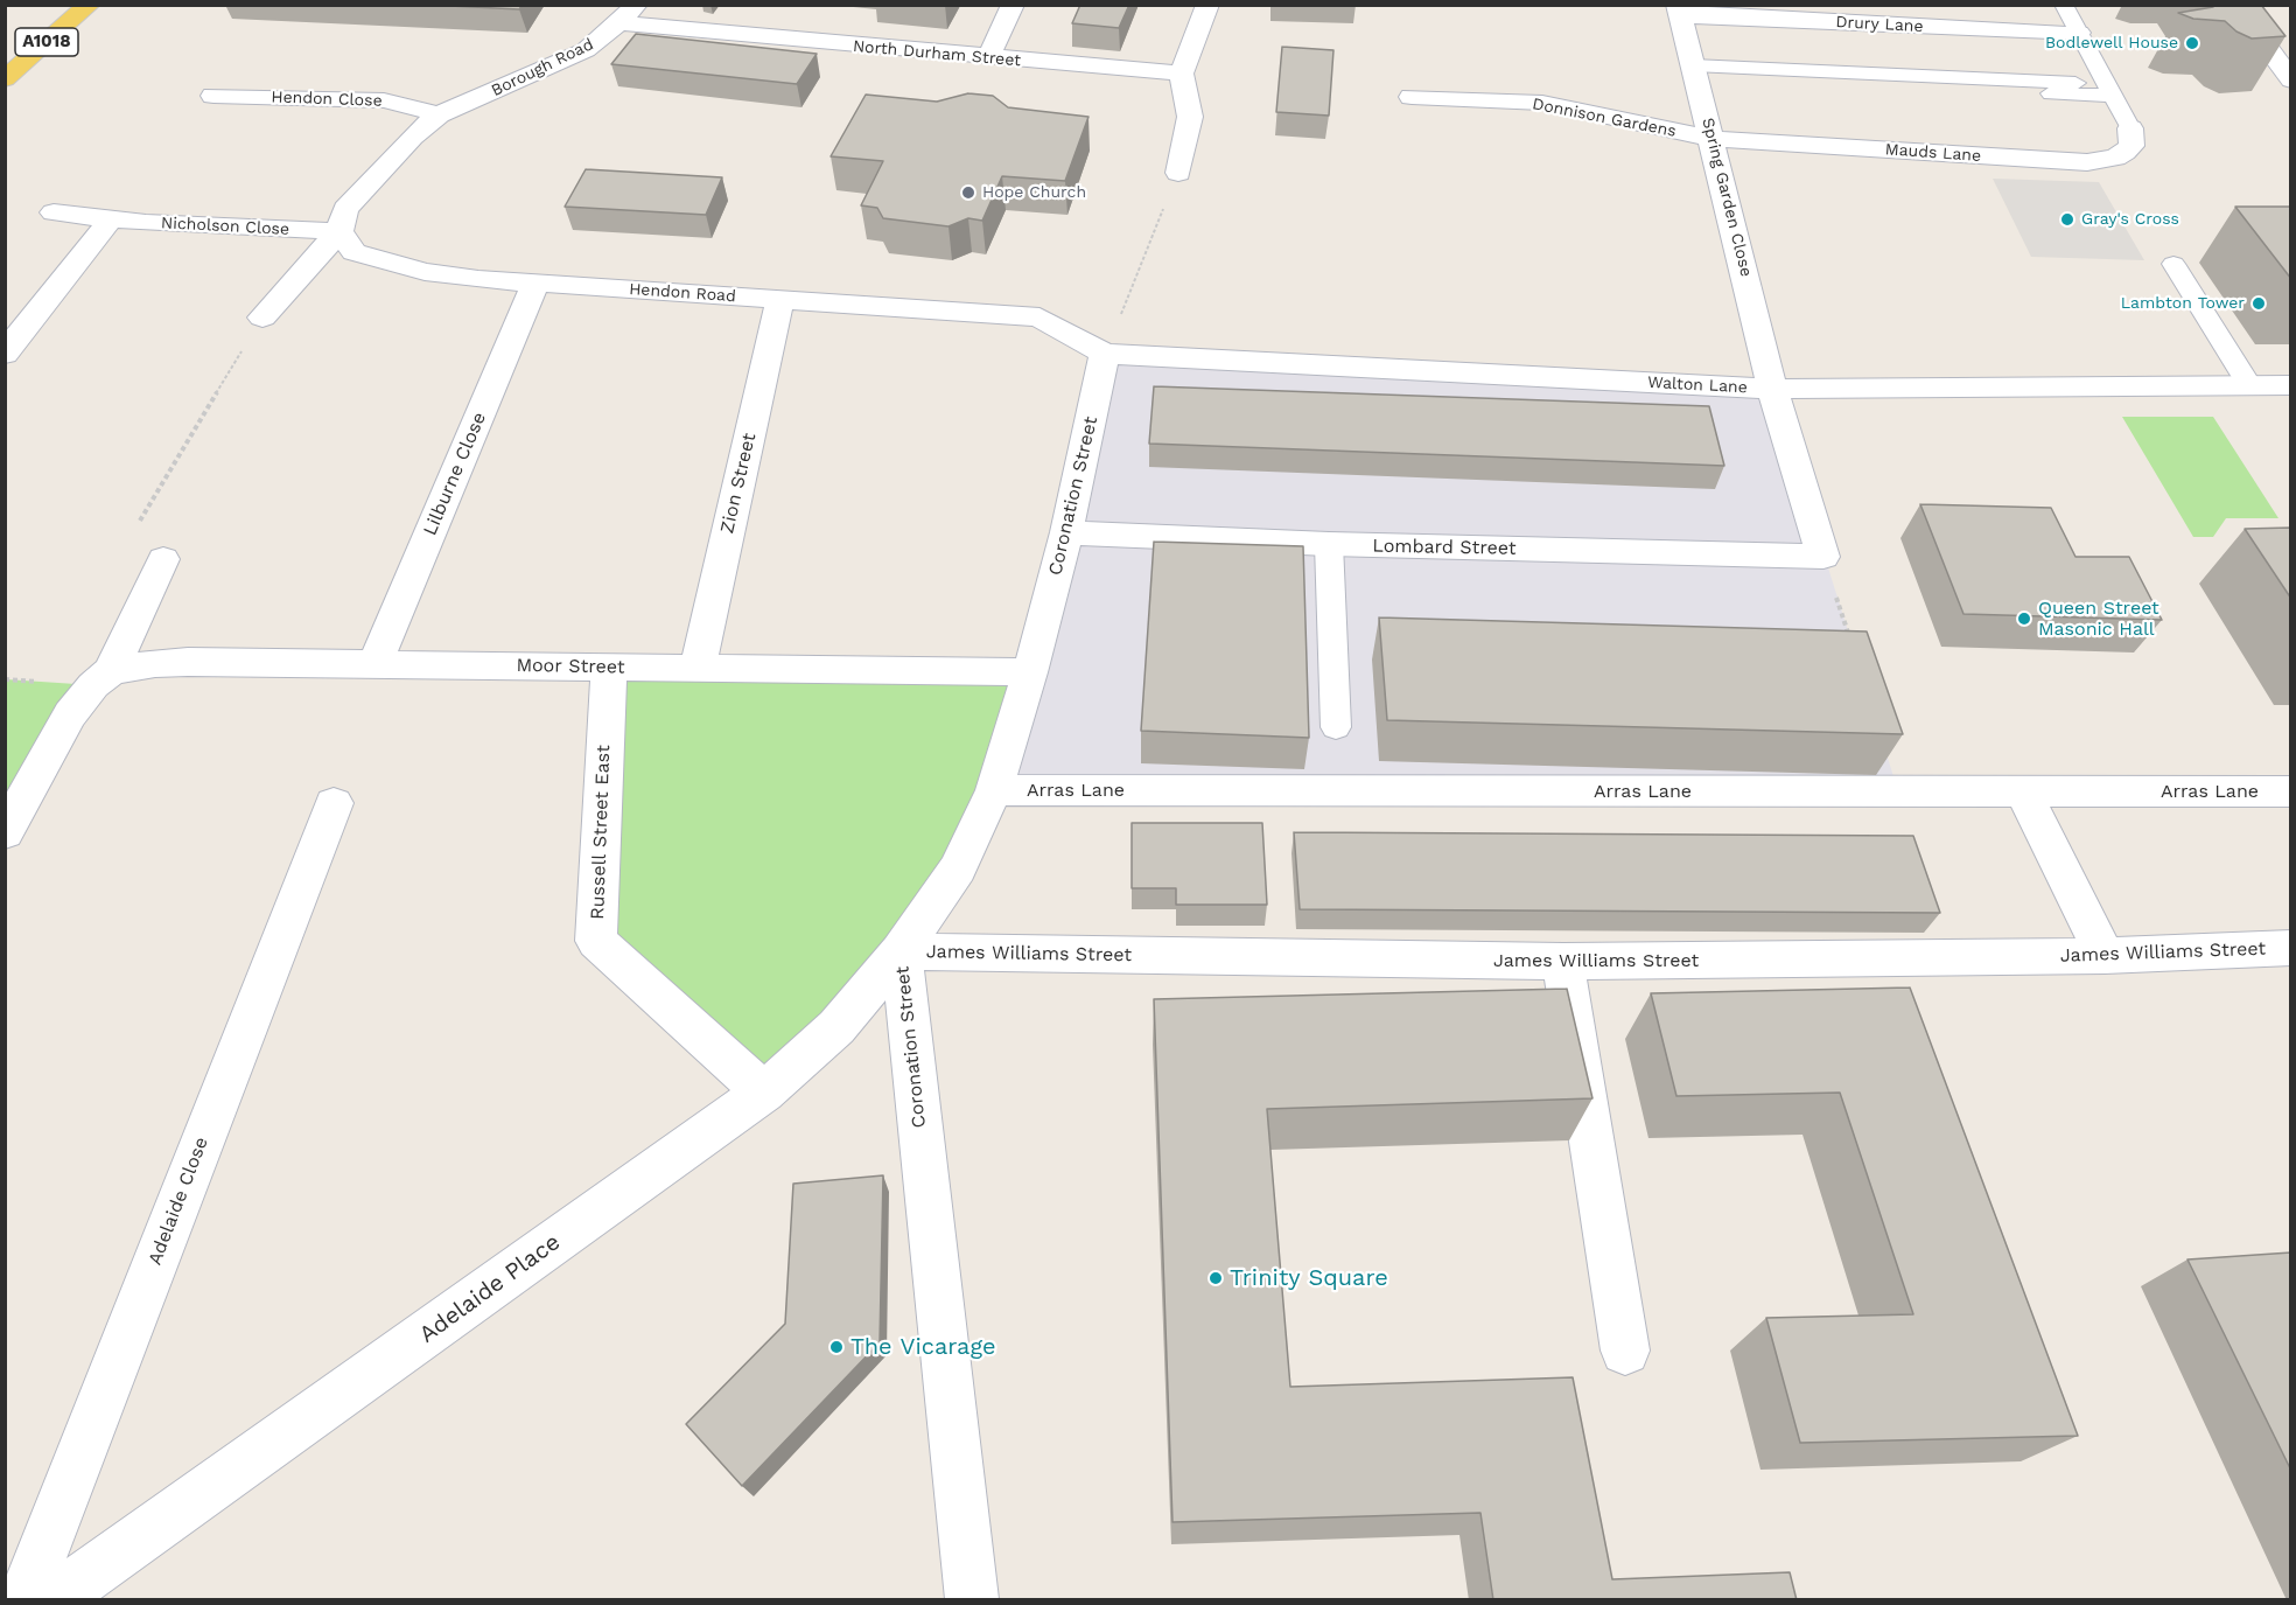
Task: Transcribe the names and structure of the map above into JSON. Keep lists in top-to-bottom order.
{
  "streets": {
    "main road": ["A1018"],
    "street": [
      "Drury Lane",
      "North Durham Street",
      "Borough Road",
      "Hendon Close",
      "Donnison Gardens",
      "Mauds Lane",
      "Spring Garden Close",
      "Nicholson Close",
      "Hendon Road",
      "Walton Lane",
      "Lilburne Close",
      "Zion Street",
      "Coronation Street",
      "Lombard Street",
      "Moor Street",
      "Arras Lane",
      "Russell Street East",
      "James Williams Street",
      "Adelaide Close",
      "Adelaide Place"
    ]
  },
  "crossings": [
    ["Drury Lane", "Spring Garden Close"],
    ["North Durham Street", "Borough Road"],
    ["Borough Road", "Hendon Close"],
    ["Borough Road", "Nicholson Close"],
    ["Borough Road", "Hendon Road"],
    ["Donnison Gardens", "Mauds Lane"],
    ["Donnison Gardens", "Spring Garden Close"],
    ["Mauds Lane", "Spring Garden Close"],
    ["Spring Garden Close", "Walton Lane"],
    ["Spring Garden Close", "Lombard Street"],
    ["Nicholson Close", "Hendon Road"],
    ["Hendon Road", "Walton Lane"],
    ["Hendon Road", "Lilburne Close"],
    ["Hendon Road", "Zion Street"],
    ["Hendon Road", "Coronation Street"],
    ["Walton Lane", "Coronation Street"],
    ["Lilburne Close", "Moor Street"],
    ["Zion Street", "Moor Street"],
    ["Coronation Street", "Lombard Street"],
    ["Coronation Street", "Moor Street"],
    ["Coronation Street", "Arras Lane"],
    ["Coronation Street", "James Williams Street"],
    ["Coronation Street", "Adelaide Place"],
    ["Moor Street", "Russell Street East"],
    ["Russell Street East", "Adelaide Place"],
    ["James Williams Street", "Adelaide Place"]
  ],
  "places": [
    "Bodlewell House",
    "Hope Church",
    "Gray's Cross",
    "Lambton Tower",
    "Queen Street Masonic Hall",
    "Trinity Square",
    "The Vicarage"
  ]
}
